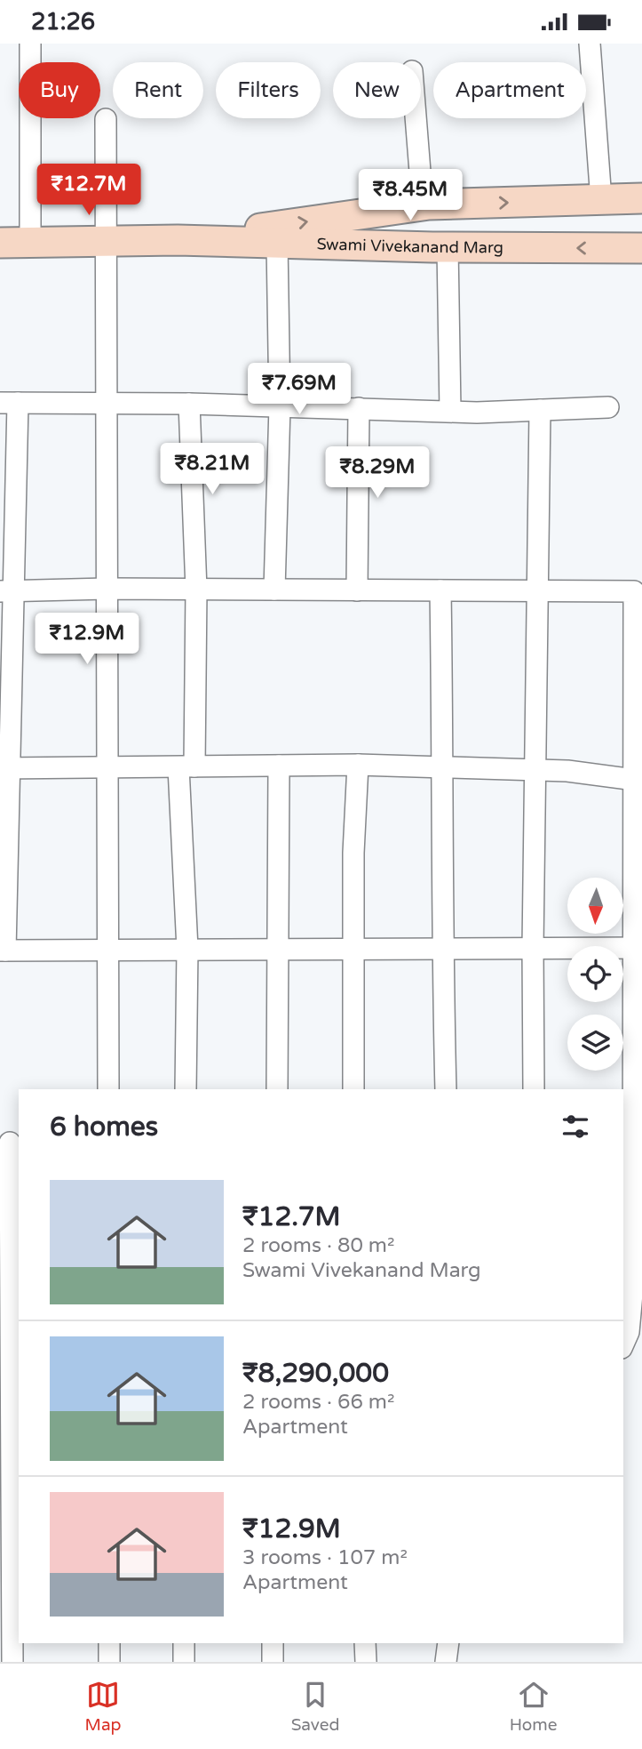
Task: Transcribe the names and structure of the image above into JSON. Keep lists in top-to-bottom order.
{
  "streets": {
    "main road": ["Swami Vivekanand Marg"]
  },
  "north": "bottom",
  "page": {
    "status": "21:26",
    "chip": [
      "Buy",
      "Rent",
      "Filters",
      "New",
      "Apartment"
    ],
    "price": [
      "₹12.7M",
      "₹8.45M",
      "₹7.69M",
      "₹8.21M",
      "₹8.29M",
      "₹12.9M"
    ],
    "heading": "6 homes",
    "list": [
      {
        "name": "₹12.7M",
        "note": "2 rooms · 80 m² · Swami Vivekanand Marg"
      },
      {
        "name": "₹8,290,000",
        "note": "2 rooms · 66 m² · Apartment"
      },
      {
        "name": "₹12.9M",
        "note": "3 rooms · 107 m² · Apartment"
      }
    ],
    "tabs": ["Map", "Saved", "Home"]
  }
}
